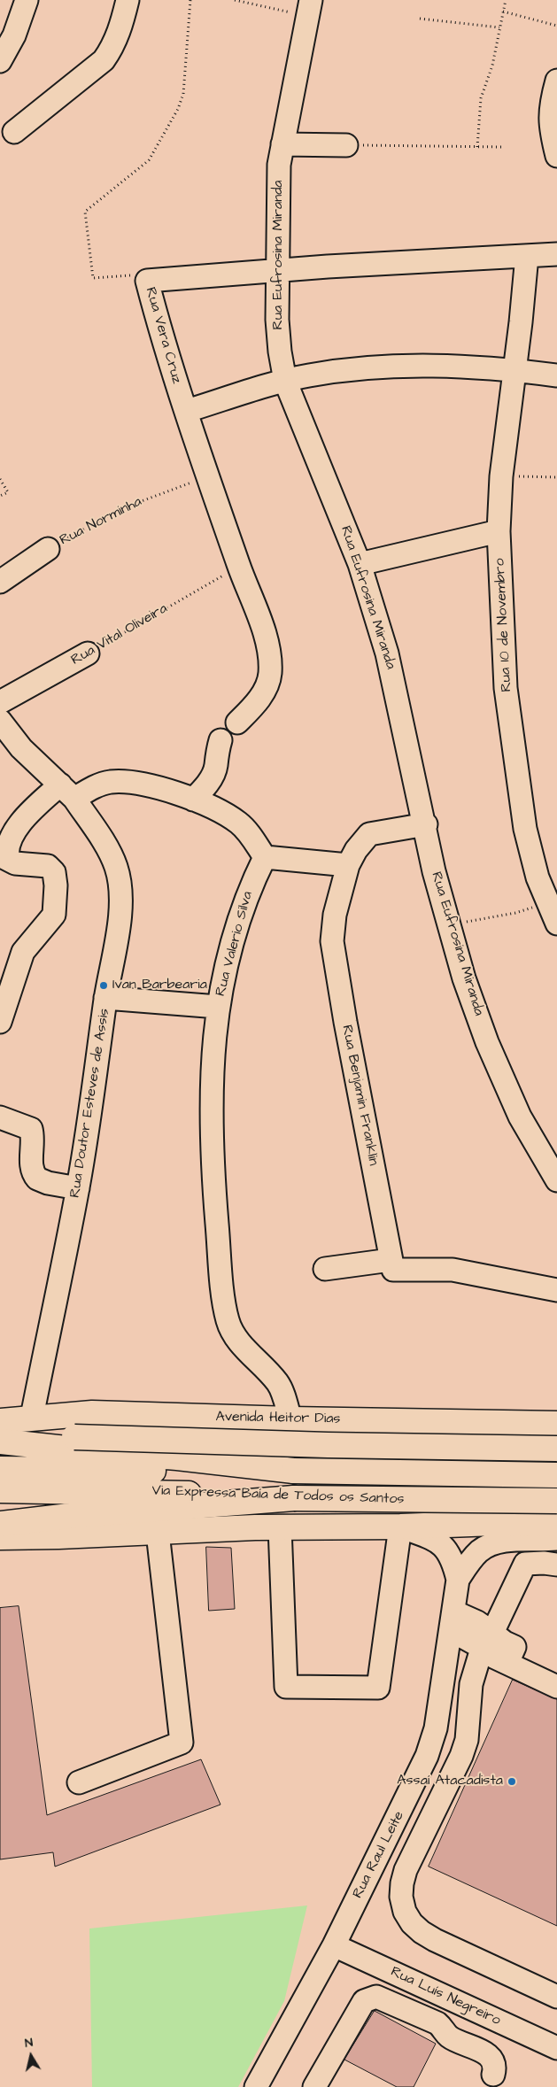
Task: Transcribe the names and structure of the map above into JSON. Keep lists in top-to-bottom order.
{
  "streets": {
    "main road": ["Avenida Heitor Dias", "Via Expressa Baía de Todos os Santos"],
    "street": [
      "Rua Eufrosina Miranda",
      "Rua Vera Cruz",
      "Rua Norminha",
      "Rua 10 de Novembro",
      "Rua Vital Oliveira",
      "Rua Valerio Silva",
      "Rua Benjamin Franklin",
      "Rua Doutor Esteves de Assis",
      "Rua Raul Leite",
      "Rua Luís Negreiro"
    ]
  },
  "crossings": [
    ["Rua Eufrosina Miranda", "Rua Vera Cruz"],
    ["Rua Eufrosina Miranda", "Rua Benjamin Franklin"],
    ["Rua Vera Cruz", "Rua Norminha"],
    ["Rua Vera Cruz", "Rua 10 de Novembro"],
    ["Rua Vera Cruz", "Rua Vital Oliveira"],
    ["Rua Valerio Silva", "Avenida Heitor Dias"],
    ["Rua Doutor Esteves de Assis", "Avenida Heitor Dias"],
    ["Rua Raul Leite", "Rua Luís Negreiro"]
  ],
  "places": ["Ivan Barbearia", "Assaí Atacadista"],
  "north": "top"
}
